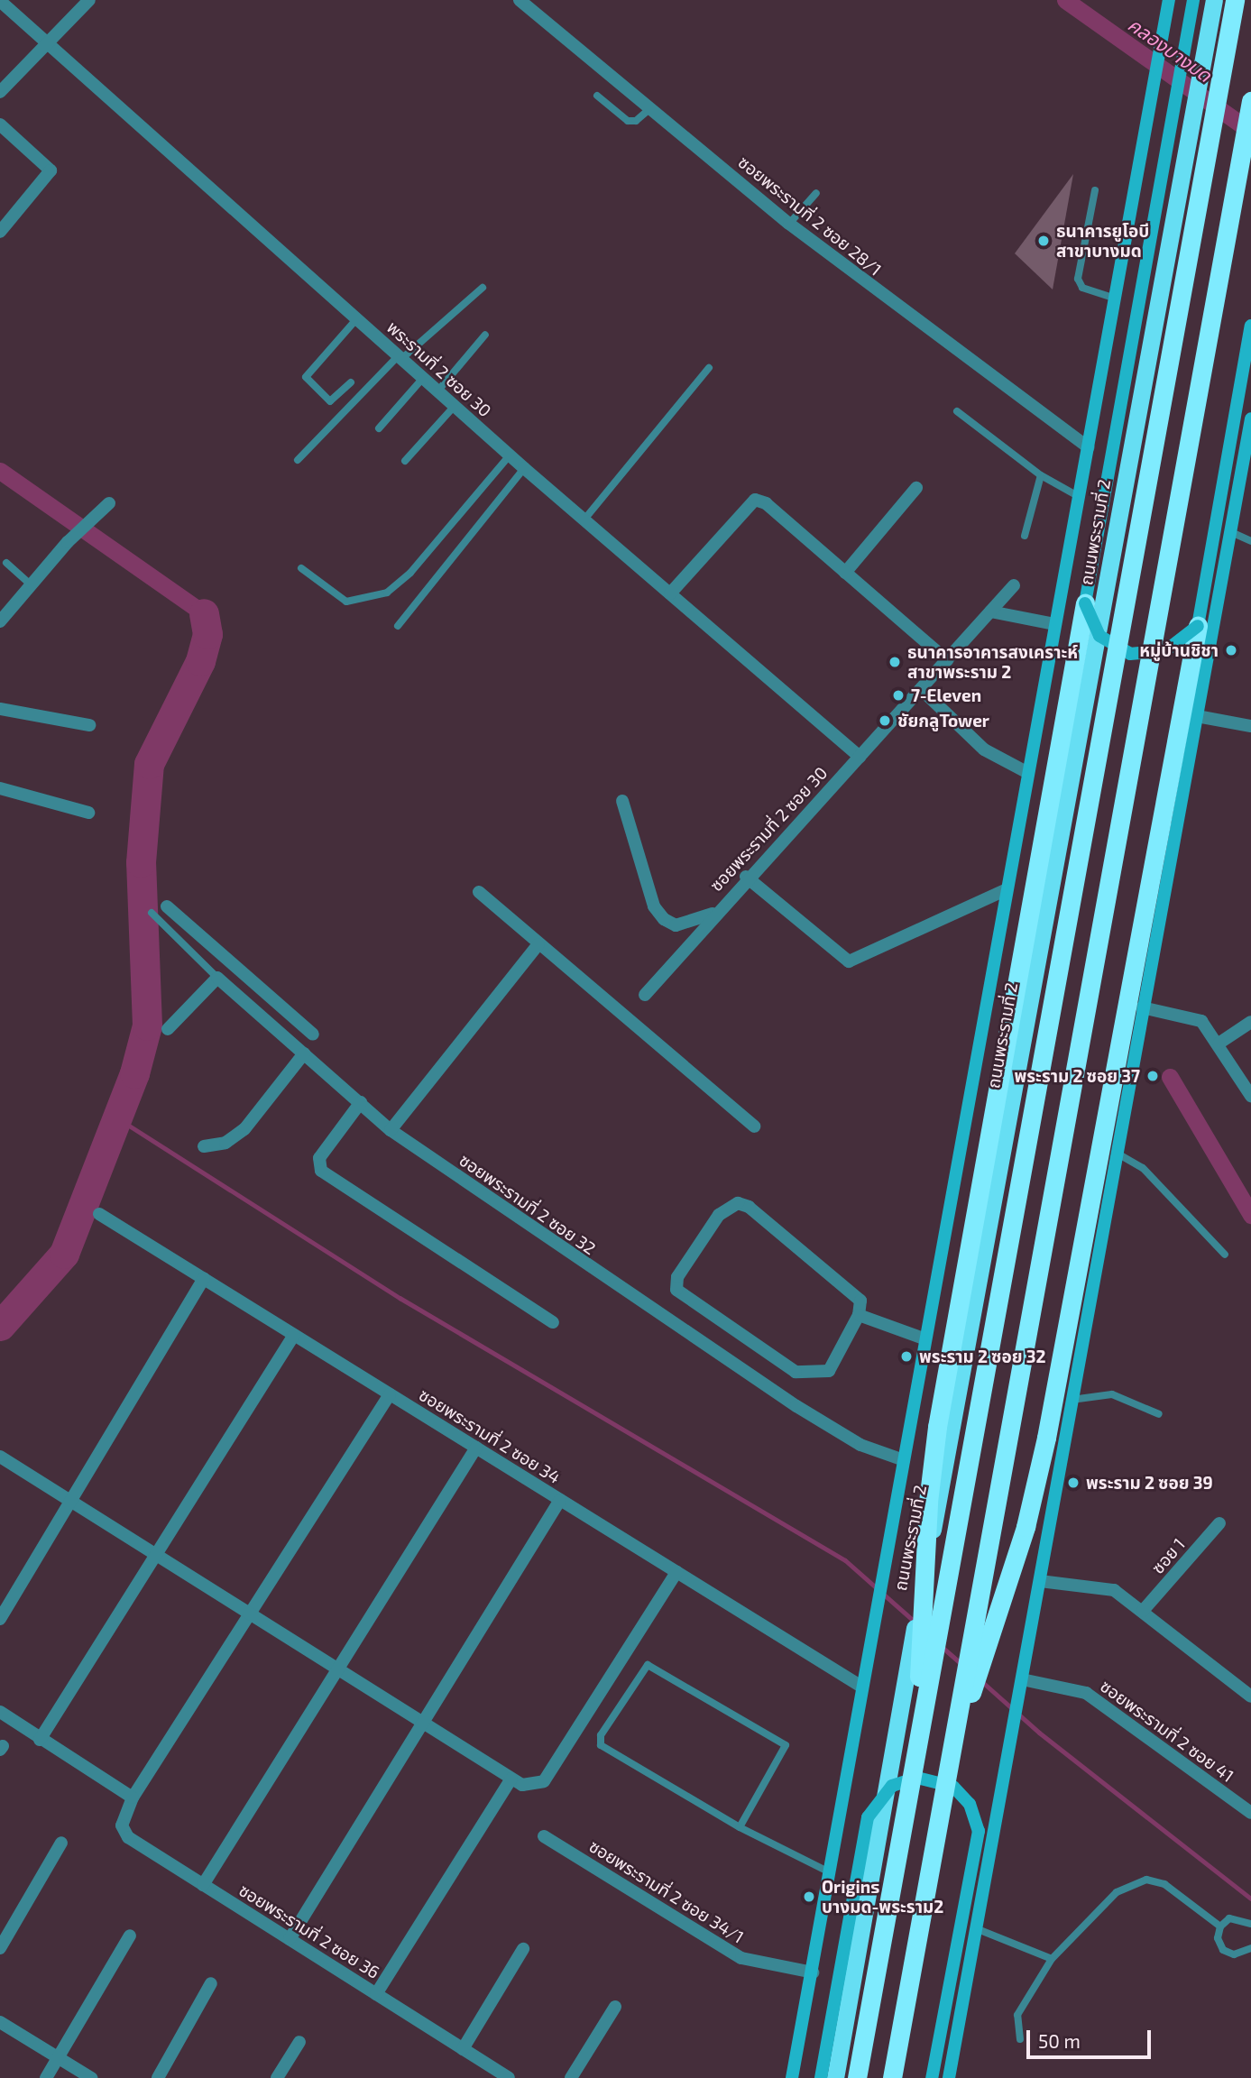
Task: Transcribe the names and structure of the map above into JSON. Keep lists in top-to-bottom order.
{
  "streets": {
    "highway": ["ถนนพระรามที่ 2"],
    "street": [
      "ซอยพระรามที่ 2 ซอย 28/1",
      "พระรามที่ 2 ซอย 30",
      "ซอยพระรามที่ 2 ซอย 30",
      "ซอยพระรามที่ 2 ซอย 32",
      "ซอยพระรามที่ 2 ซอย 34",
      "ซอย 1",
      "ซอยพระรามที่ 2 ซอย 41",
      "ซอยพระรามที่ 2 ซอย 34/1",
      "ซอยพระรามที่ 2 ซอย 36"
    ]
  },
  "crossings": [
    ["ซอยพระรามที่ 2 ซอย 28/1", "ถนนพระรามที่ 2"],
    ["พระรามที่ 2 ซอย 30", "ซอยพระรามที่ 2 ซอย 30"],
    ["ถนนพระรามที่ 2", "ซอยพระรามที่ 2 ซอย 32"],
    ["ถนนพระรามที่ 2", "ซอยพระรามที่ 2 ซอย 34"],
    ["ถนนพระรามที่ 2", "ซอยพระรามที่ 2 ซอย 34/1"],
    ["ซอยพระรามที่ 2 ซอย 34", "ซอยพระรามที่ 2 ซอย 36"]
  ],
  "water": ["คลองบางมด"],
  "places": [
    "ธนาคารยูโอบี สาขาบางมด",
    "หมู่บ้านชิชา",
    "ธนาคารอาคารสงเคราะห์ สาขาพระราม 2",
    "7-Eleven",
    "ชัยกลูTower",
    "พระราม 2 ซอย 37",
    "พระราม 2 ซอย 32",
    "พระราม 2 ซอย 39",
    "Origins บางมด-พระราม2"
  ],
  "scale_bar": "50 m"
}
